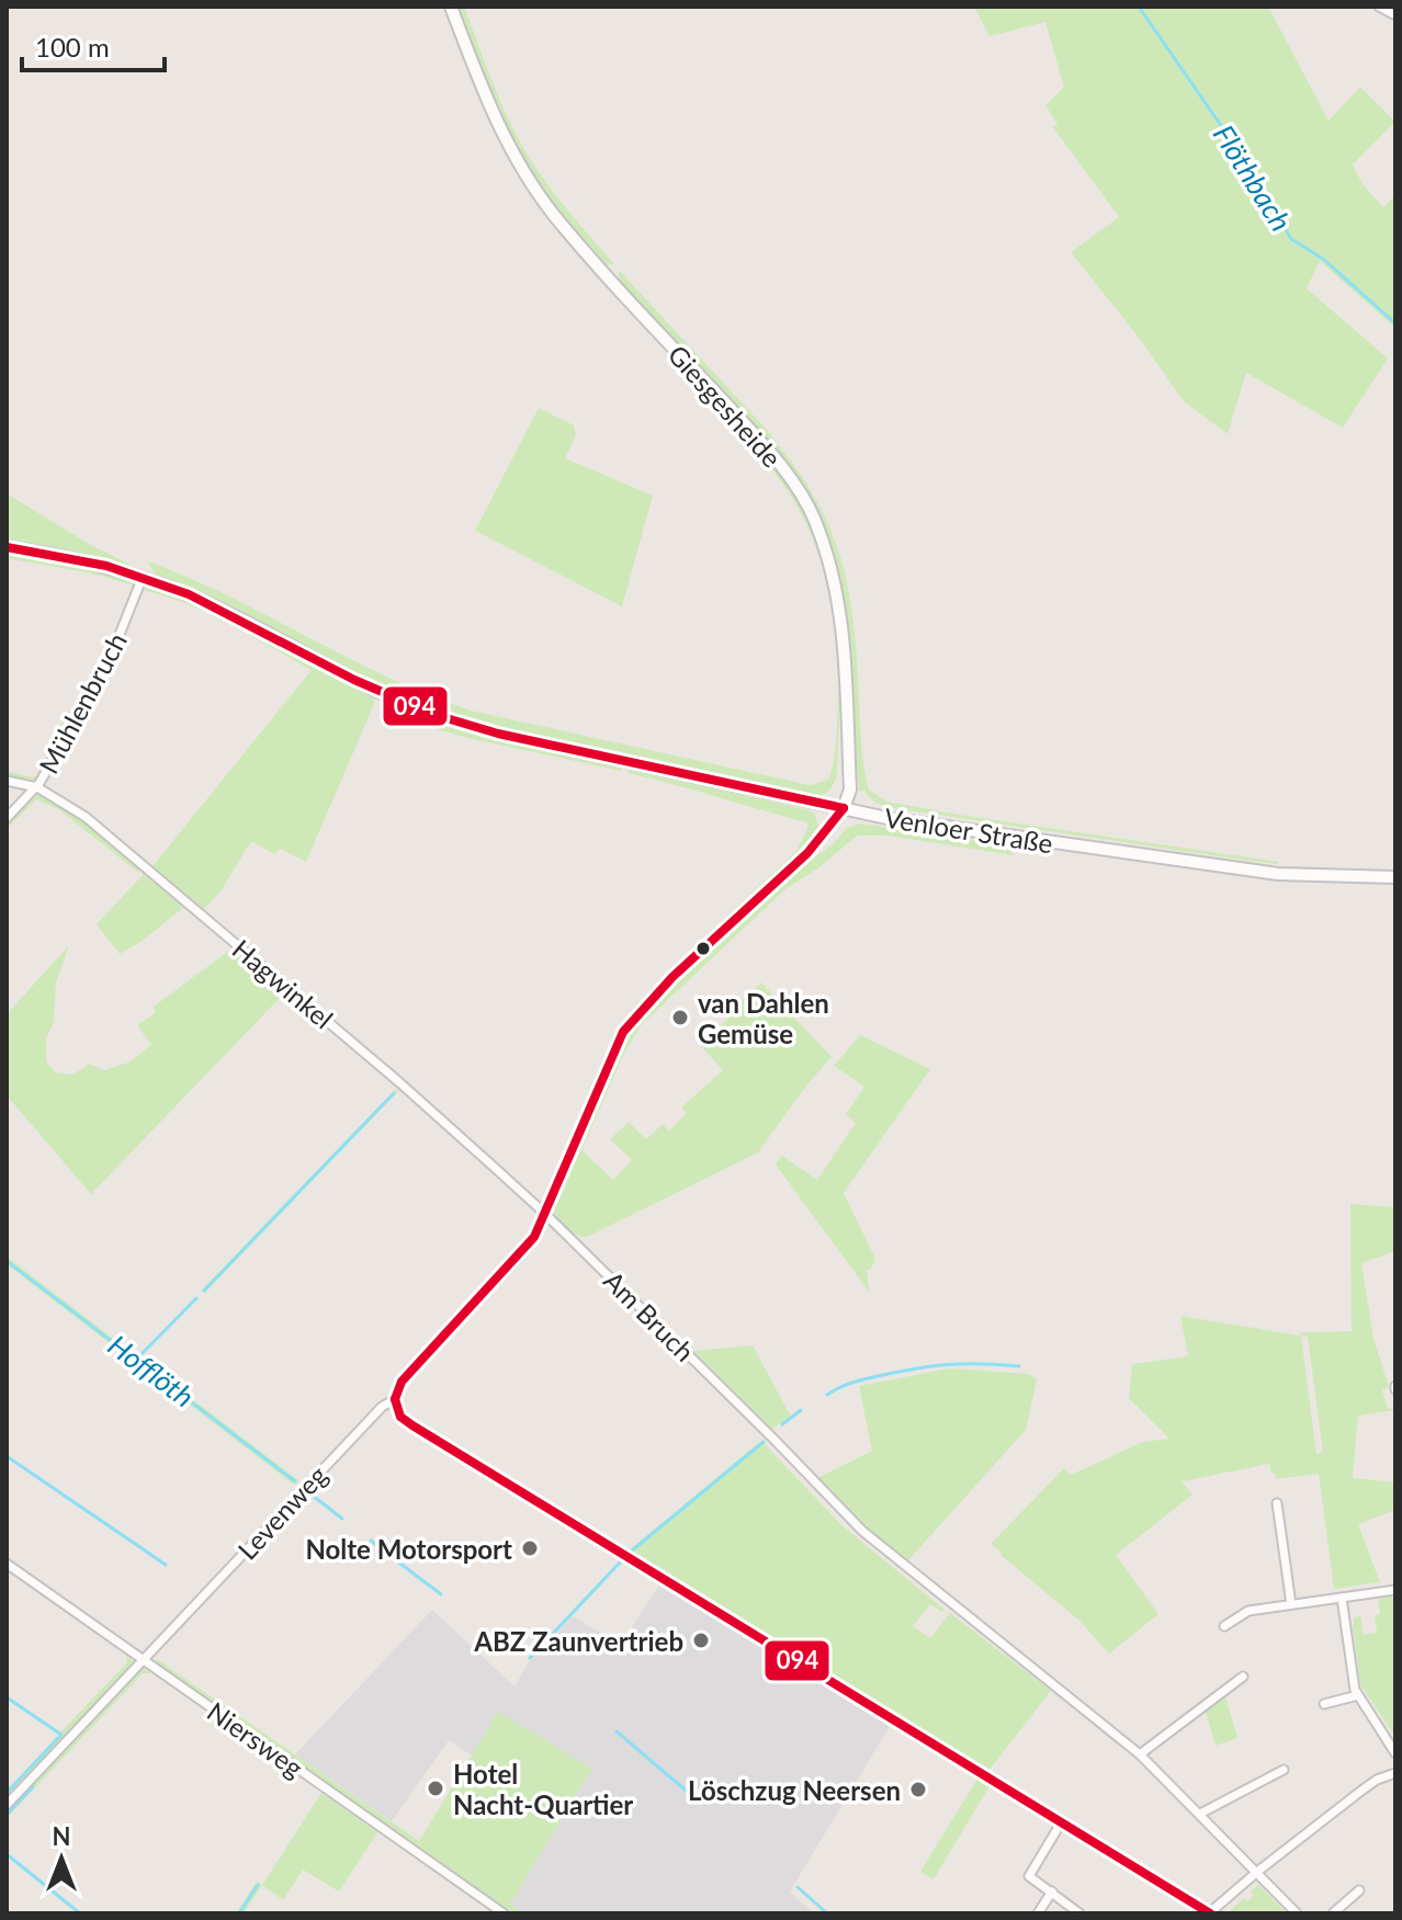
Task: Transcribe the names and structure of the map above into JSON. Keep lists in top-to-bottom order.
{
  "streets": {
    "main road": ["Giesgesheide", "Venloer Straße"],
    "street": [
      "Mühlenbruch",
      "Hagwinkel",
      "Am Bruch",
      "Levenweg",
      "Niersweg"
    ]
  },
  "crossings": [
    ["Giesgesheide", "Venloer Straße"],
    ["Mühlenbruch", "Venloer Straße"],
    ["Mühlenbruch", "Hagwinkel"],
    ["Hagwinkel", "Am Bruch"],
    ["Hagwinkel", "Levenweg"],
    ["Am Bruch", "Levenweg"],
    ["Levenweg", "Niersweg"]
  ],
  "water": ["Flöthbach", "Hofflöth"],
  "places": [
    "van Dahlen Gemüse",
    "Nolte Motorsport",
    "ABZ Zaunvertrieb",
    "Hotel Nacht-Quartier",
    "Löschzug Neersen"
  ],
  "lines": ["transit line 094"],
  "scale_bar": "100 m",
  "north": "top"
}
